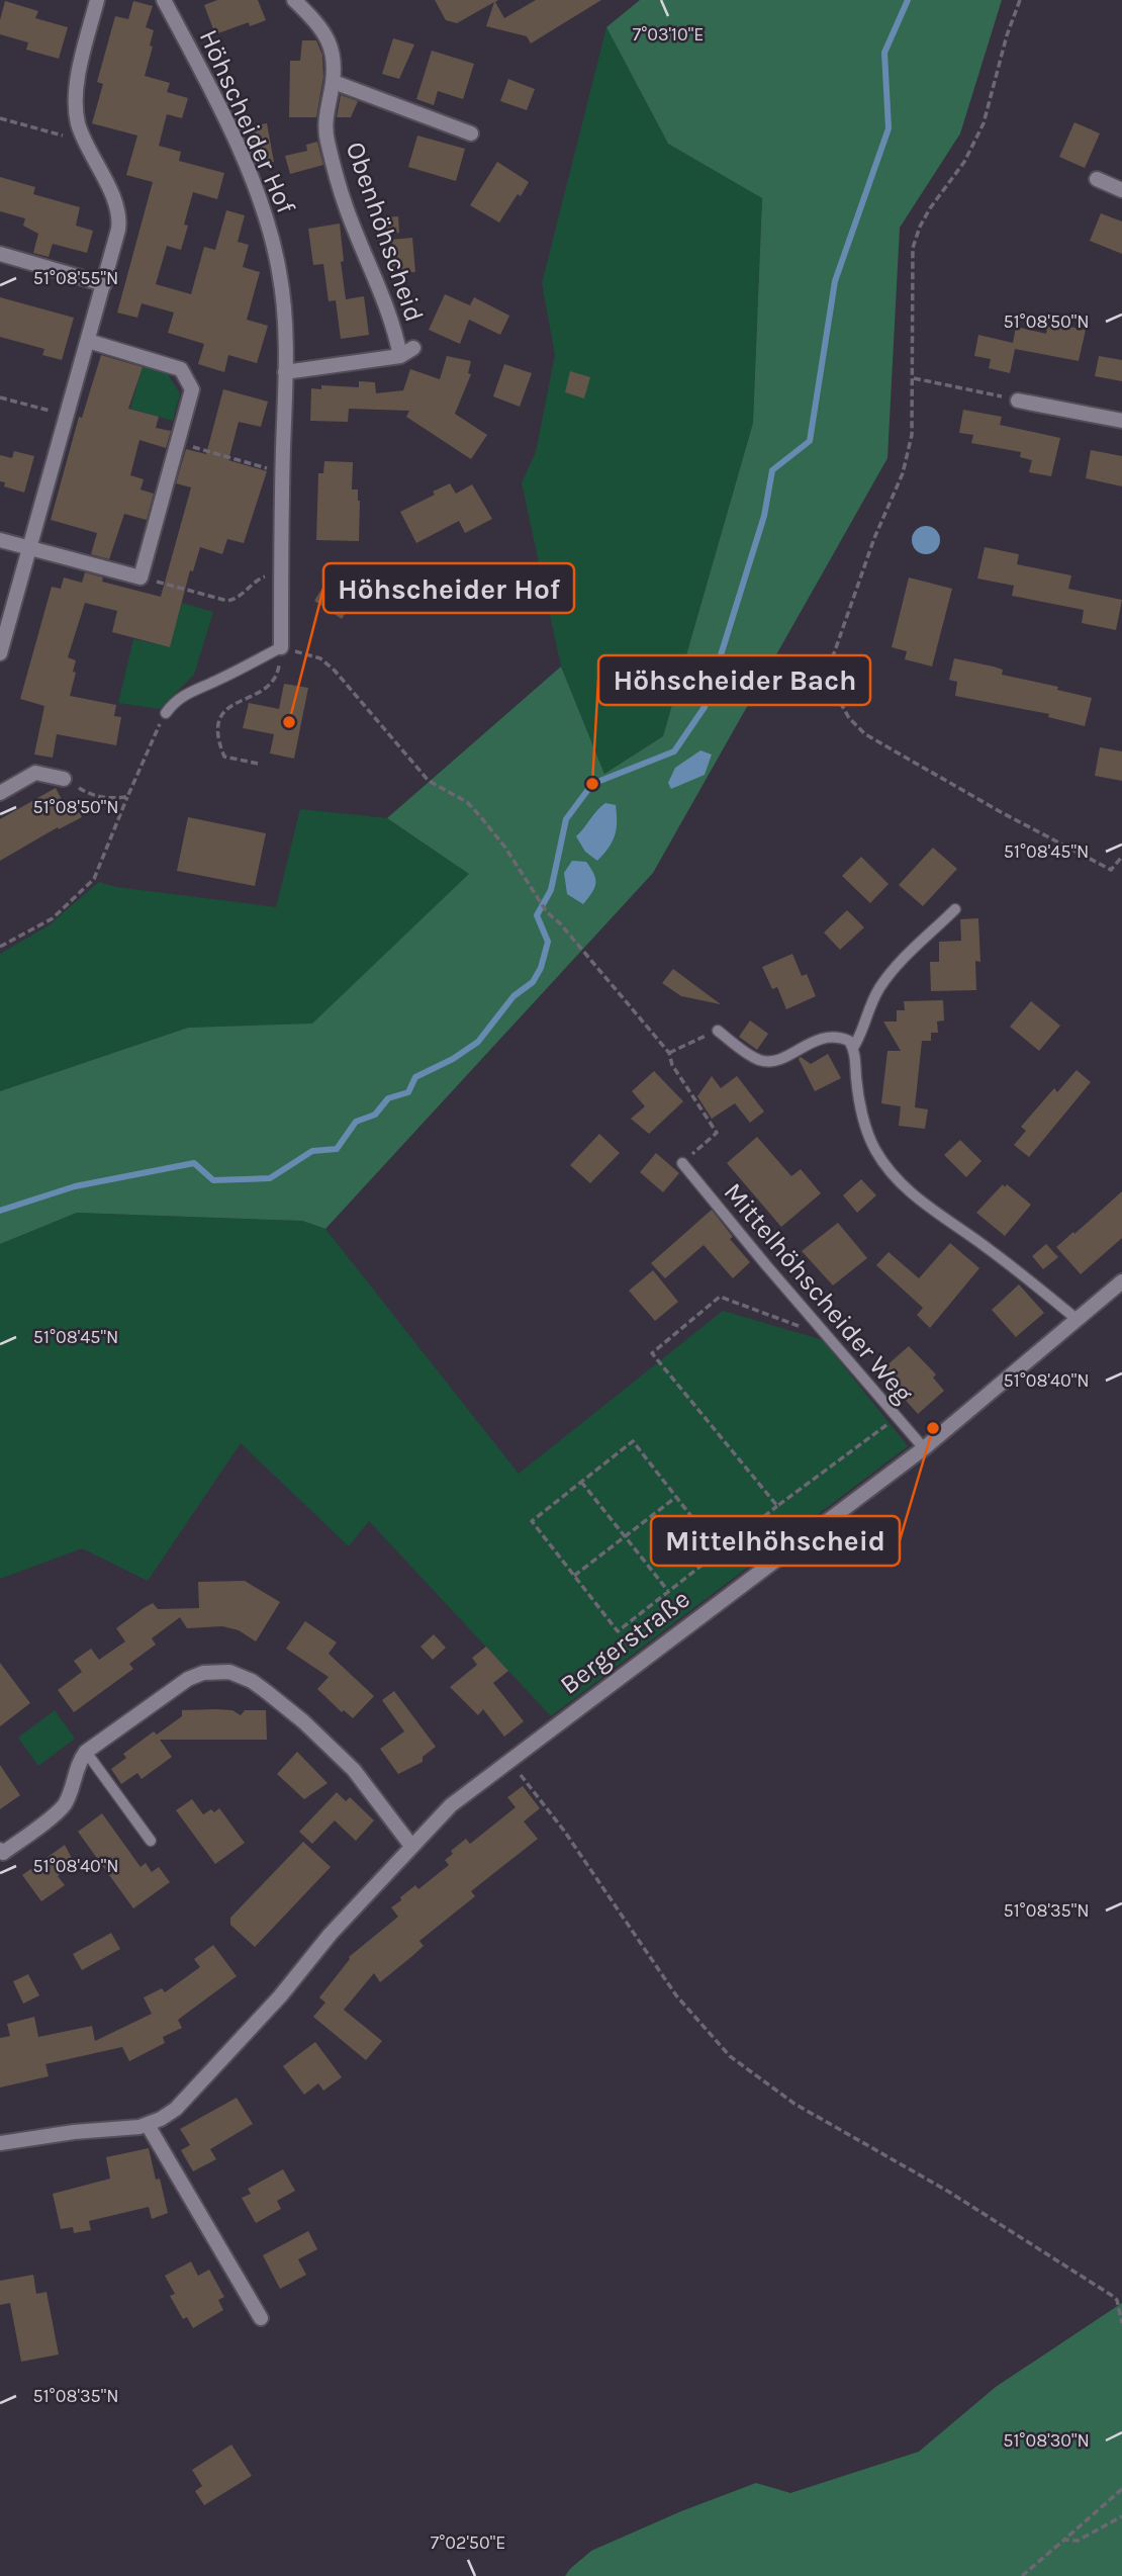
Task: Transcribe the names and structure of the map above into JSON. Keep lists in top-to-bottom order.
{
  "streets": {
    "street": ["Höhscheider Hof", "Obenhöhscheid", "Bergerstraße"],
    "lane": ["Mittelhöhscheider Weg"]
  },
  "crossings": [
    ["Höhscheider Hof", "Obenhöhscheid"],
    ["Mittelhöhscheider Weg", "Bergerstraße"]
  ],
  "places": ["Höhscheider Hof", "Höhscheider Bach", "Mittelhöhscheid"],
  "coordinates": [
    "7°03'10\"E",
    "51°08'55\"N",
    "51°08'50\"N",
    "51°08'45\"N",
    "51°08'40\"N",
    "51°08'35\"N",
    "51°08'30\"N",
    "7°02'50\"E"
  ]
}
